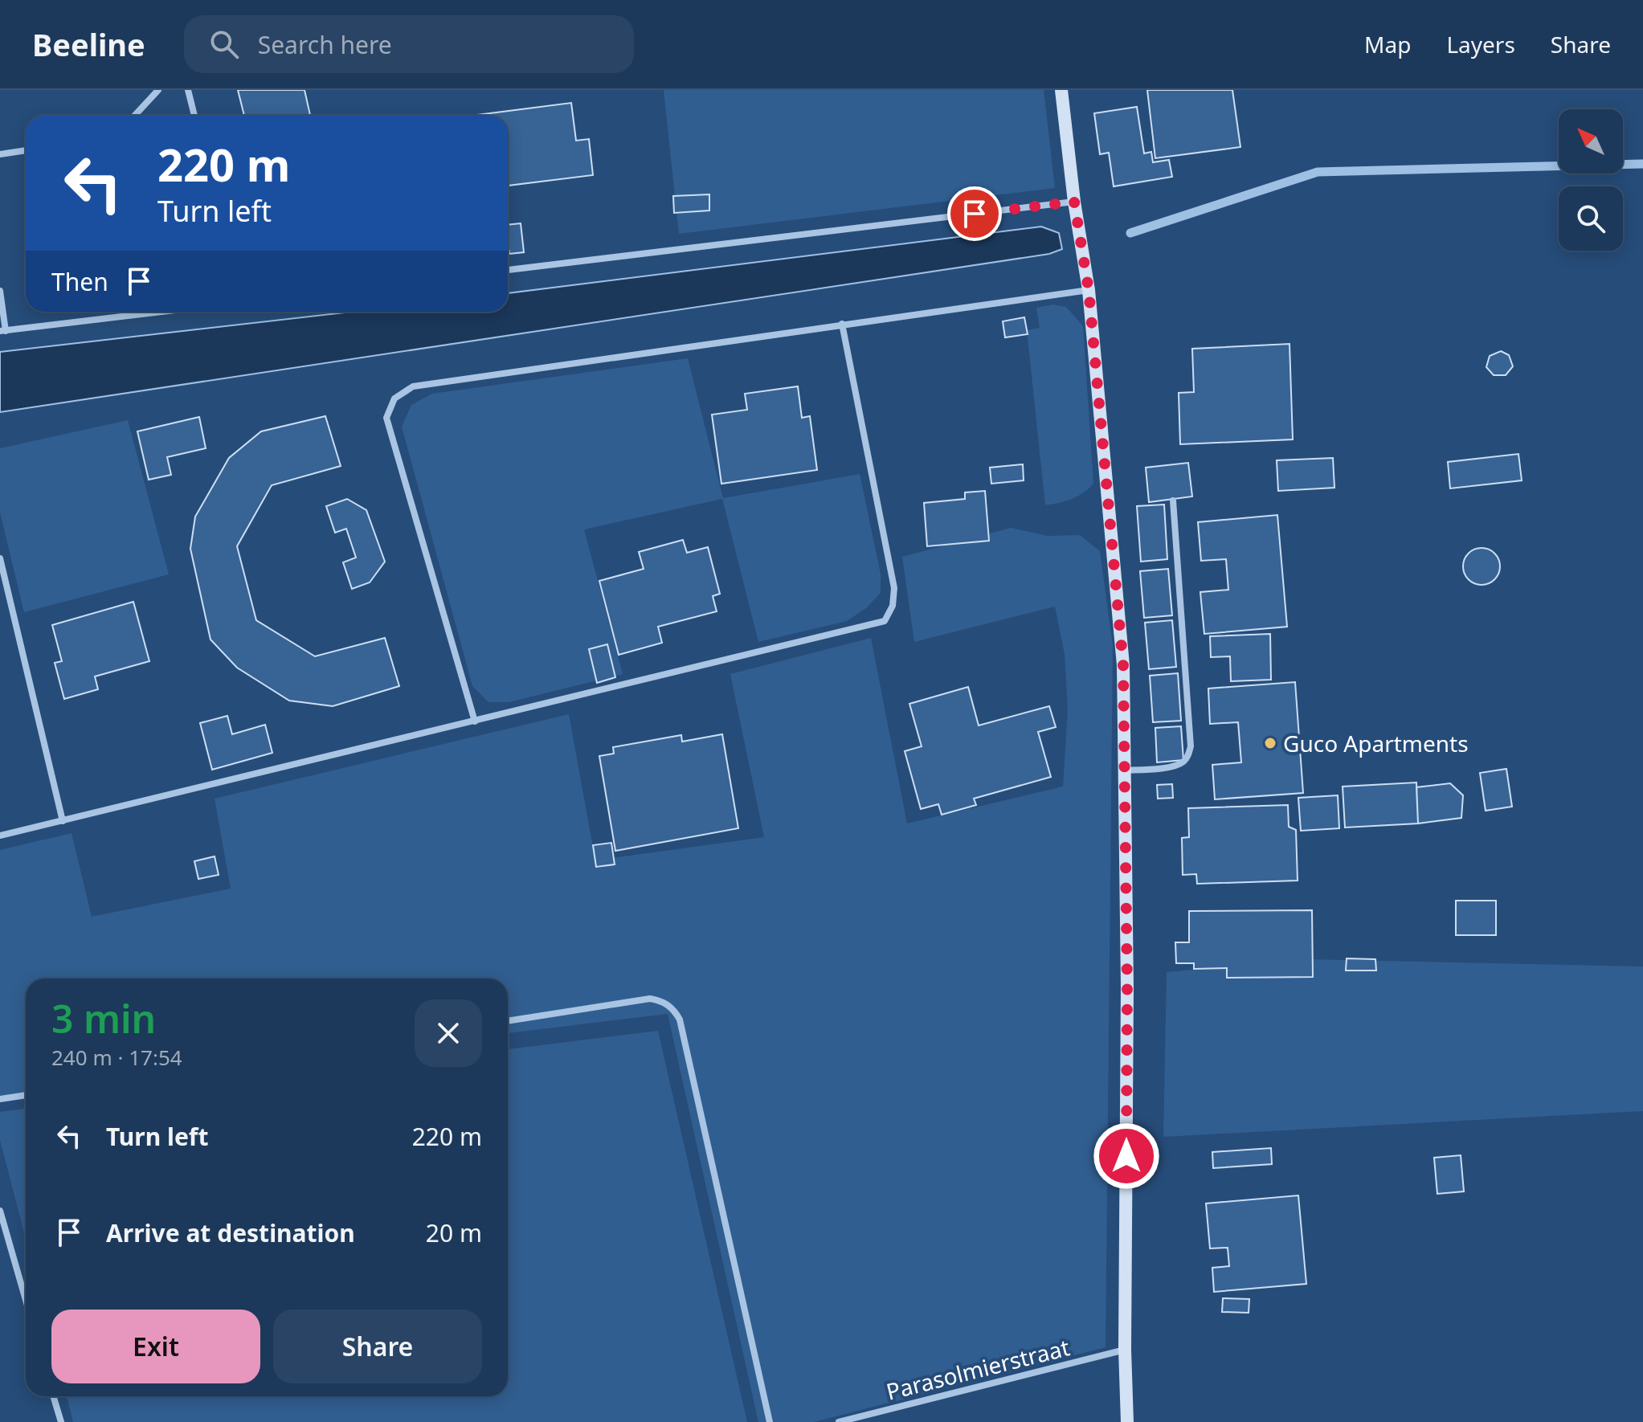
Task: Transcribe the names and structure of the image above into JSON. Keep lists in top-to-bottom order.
{
  "streets": {
    "street": ["Parasolmierstraat"]
  },
  "places": ["Guco Apartments"],
  "north": "top left",
  "page": {
    "header": "Beeline",
    "search": "Search here",
    "nav": ["Map", "Layers", "Share"],
    "turn": ["220 m", "Turn left"],
    "then": "Then",
    "heading": ["3 min", "240 m · 17:54"],
    "list": [
      {
        "name": "Turn left",
        "value": "220 m"
      },
      {
        "name": "Arrive at destination",
        "value": "20 m"
      }
    ],
    "buttons": ["Exit", "Share"]
  }
}
